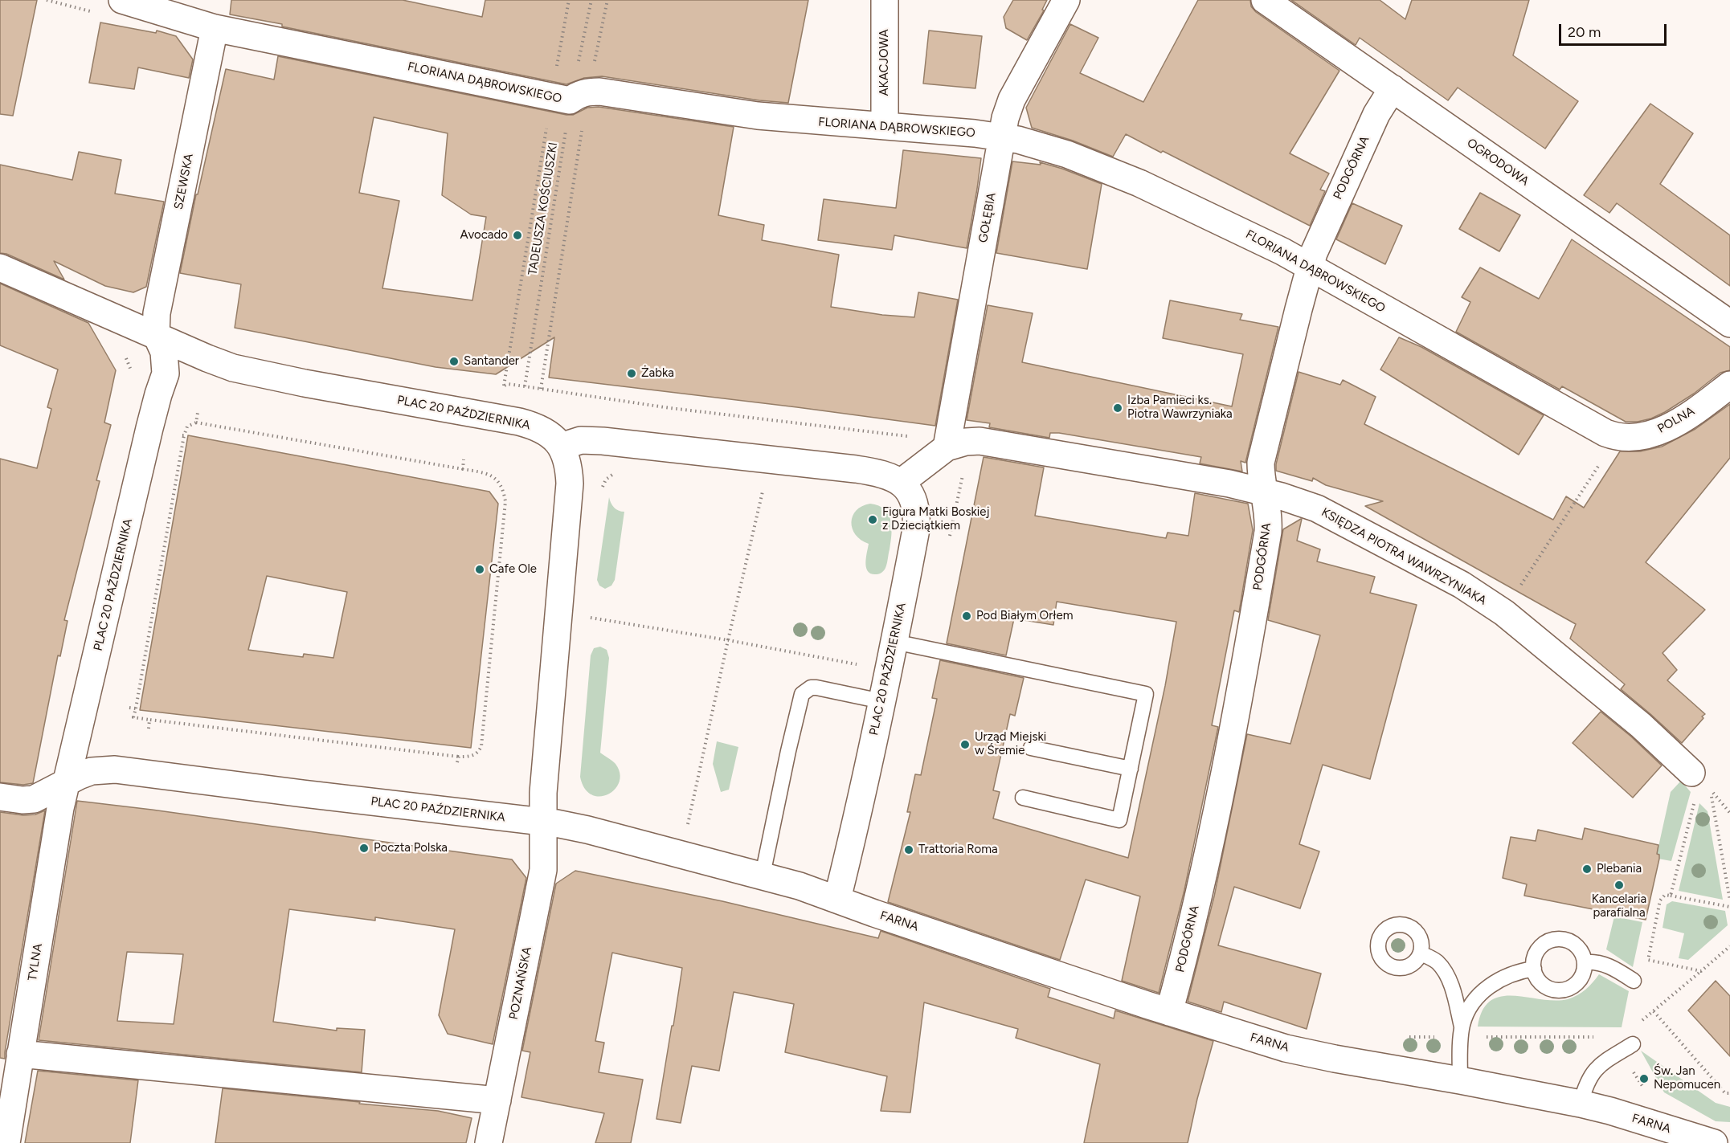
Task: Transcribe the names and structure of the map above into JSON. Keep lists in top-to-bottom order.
{
  "streets": {
    "street": [
      "AKACJOWA",
      "FLORIANA DĄBROWSKIEGO",
      "OGRODOWA",
      "PODGÓRNA",
      "SZEWSKA",
      "GOŁĘBIA",
      "PLAC 20 PAŹDZIERNIKA",
      "POLNA",
      "KSIĘDZA PIOTRA WAWRZYNIAKA",
      "FARNA",
      "TYLNA",
      "POZNAŃSKA"
    ],
    "path": ["TADEUSZA KOŚCIUSZKI"]
  },
  "crossings": [
    ["AKACJOWA", "FLORIANA DĄBROWSKIEGO"],
    ["FLORIANA DĄBROWSKIEGO", "PODGÓRNA"],
    ["FLORIANA DĄBROWSKIEGO", "SZEWSKA"],
    ["FLORIANA DĄBROWSKIEGO", "TADEUSZA KOŚCIUSZKI"],
    ["FLORIANA DĄBROWSKIEGO", "GOŁĘBIA"],
    ["FLORIANA DĄBROWSKIEGO", "POLNA"],
    ["OGRODOWA", "PODGÓRNA"],
    ["PODGÓRNA", "KSIĘDZA PIOTRA WAWRZYNIAKA"],
    ["PODGÓRNA", "FARNA"],
    ["SZEWSKA", "PLAC 20 PAŹDZIERNIKA"],
    ["TADEUSZA KOŚCIUSZKI", "PLAC 20 PAŹDZIERNIKA"],
    ["GOŁĘBIA", "KSIĘDZA PIOTRA WAWRZYNIAKA"],
    ["PLAC 20 PAŹDZIERNIKA", "KSIĘDZA PIOTRA WAWRZYNIAKA"],
    ["PLAC 20 PAŹDZIERNIKA", "FARNA"],
    ["PLAC 20 PAŹDZIERNIKA", "TYLNA"],
    ["PLAC 20 PAŹDZIERNIKA", "POZNAŃSKA"]
  ],
  "places": [
    "Avocado",
    "Santander",
    "Żabka",
    "Izba Pamieci ks. Piotra Wawrzyniaka",
    "Figura Matki Boskiej z Dzieciątkiem",
    "Cafe Ole",
    "Pod Białym Orłem",
    "Urząd Miejski w Śremie",
    "Poczta Polska",
    "Trattoria Roma",
    "Plebania",
    "Kancelaria parafialna",
    "Św. Jan Nepomucen"
  ],
  "scale_bar": "20 m"
}
